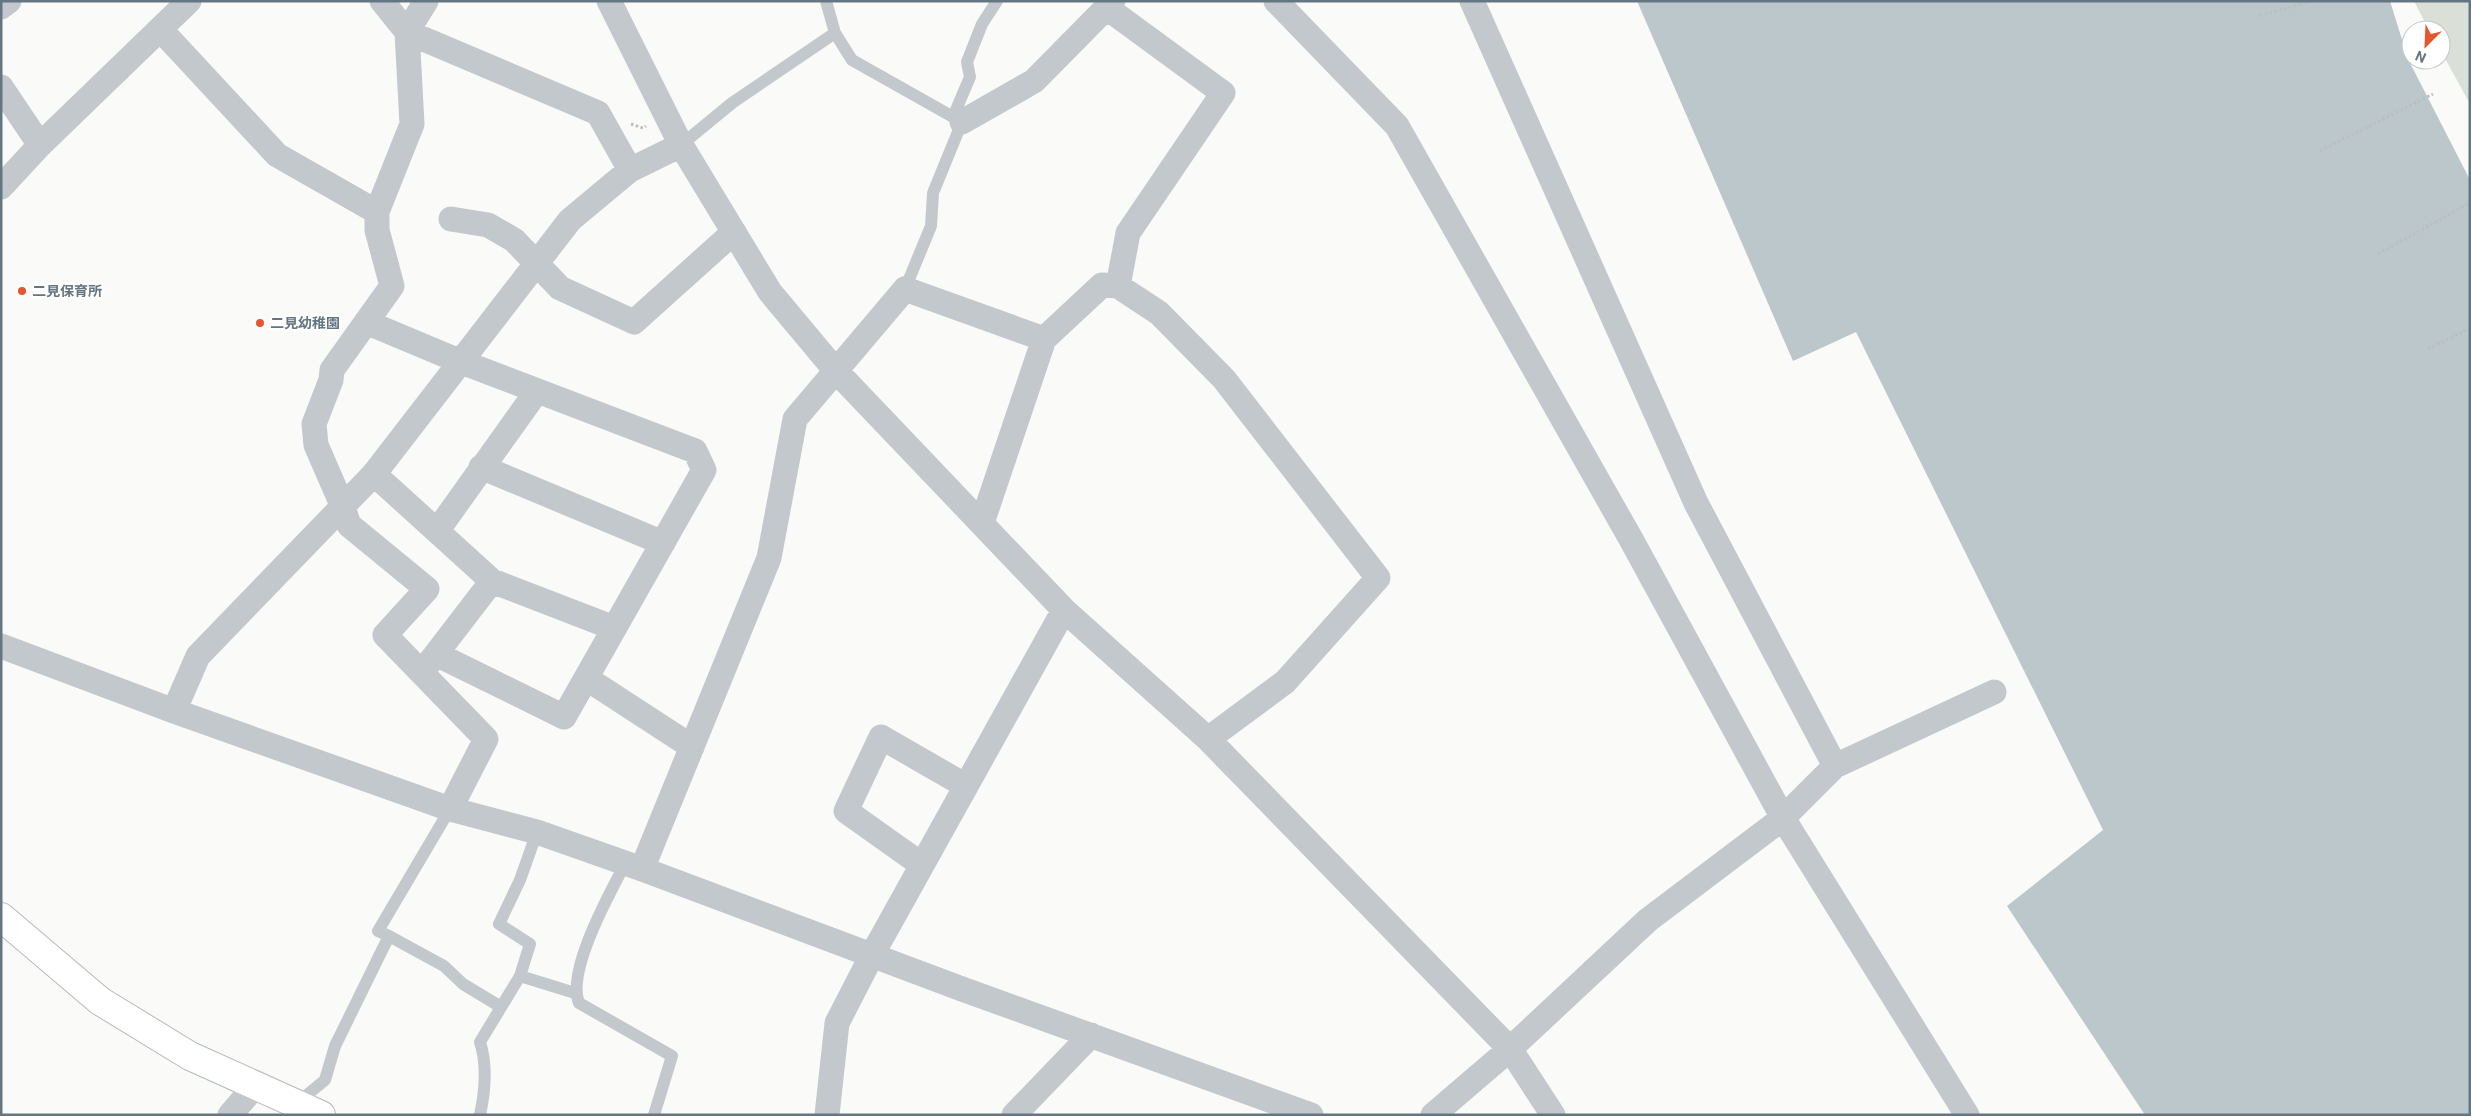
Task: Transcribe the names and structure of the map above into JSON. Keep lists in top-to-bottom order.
{
  "places": ["二見保育所", "二見幼稚園"],
  "north": "bottom left"
}
